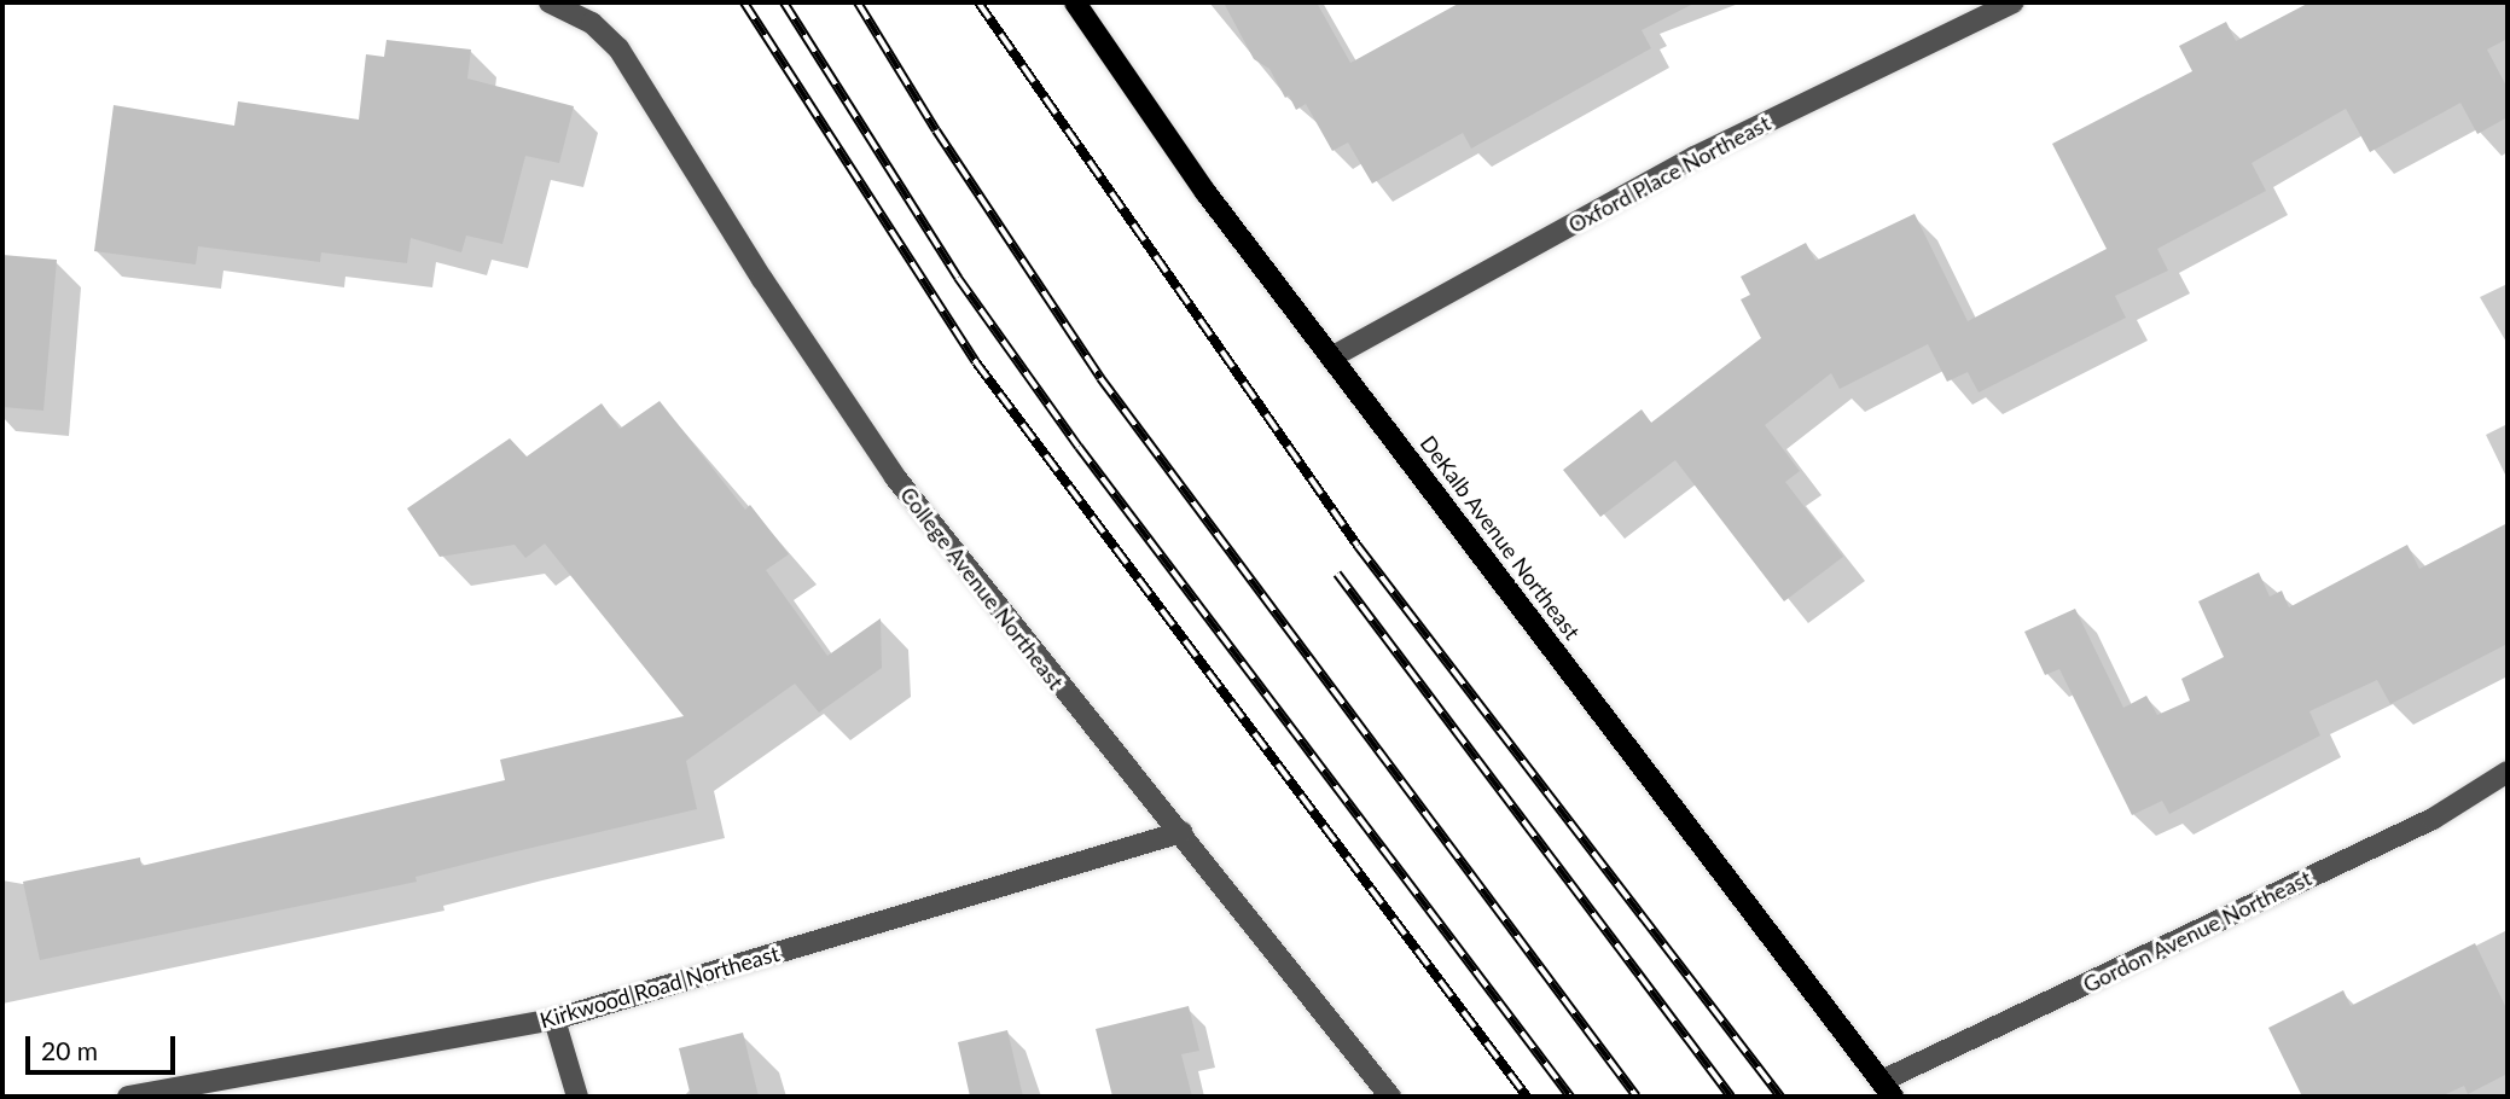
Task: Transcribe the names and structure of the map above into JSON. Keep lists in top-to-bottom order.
{
  "streets": {
    "main road": ["DeKalb Avenue Northeast"],
    "street": [
      "Oxford Place Northeast",
      "College Avenue Northeast",
      "Gordon Avenue Northeast",
      "Kirkwood Road Northeast"
    ]
  },
  "crossings": [
    ["Oxford Place Northeast", "DeKalb Avenue Northeast"],
    ["DeKalb Avenue Northeast", "Gordon Avenue Northeast"],
    ["College Avenue Northeast", "Kirkwood Road Northeast"]
  ],
  "scale_bar": "20 m"
}
